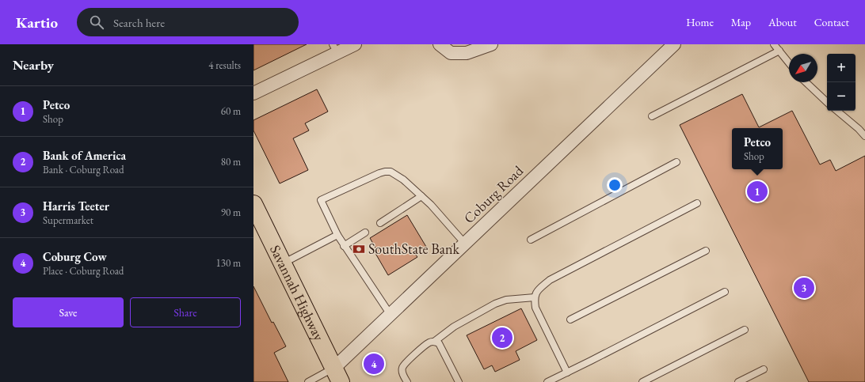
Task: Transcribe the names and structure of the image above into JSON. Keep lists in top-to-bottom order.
{
  "streets": {
    "highway": ["Savannah Highway"],
    "street": ["Coburg Road"]
  },
  "crossings": [
    ["Coburg Road", "Savannah Highway"]
  ],
  "places": {
    "bank": ["SouthState Bank"]
  },
  "north": "bottom left",
  "page": {
    "header": "Kartio",
    "search": "Search here",
    "nav": [
      "Home",
      "Map",
      "About",
      "Contact"
    ],
    "heading": ["Nearby", "4 results"],
    "map_buttons": ["+", "−"],
    "list": [
      {
        "mark": "1",
        "name": "Petco",
        "note": "Shop",
        "value": "60 m"
      },
      {
        "mark": "2",
        "name": "Bank of America",
        "note": "Bank · Coburg Road",
        "value": "80 m"
      },
      {
        "mark": "3",
        "name": "Harris Teeter",
        "note": "Supermarket",
        "value": "90 m"
      },
      {
        "mark": "4",
        "name": "Coburg Cow",
        "note": "Place · Coburg Road",
        "value": "130 m"
      }
    ],
    "popup": ["Petco", "Shop"],
    "pins": [
      "1",
      "3",
      "2",
      "4"
    ],
    "buttons": ["Save", "Share"]
  }
}
